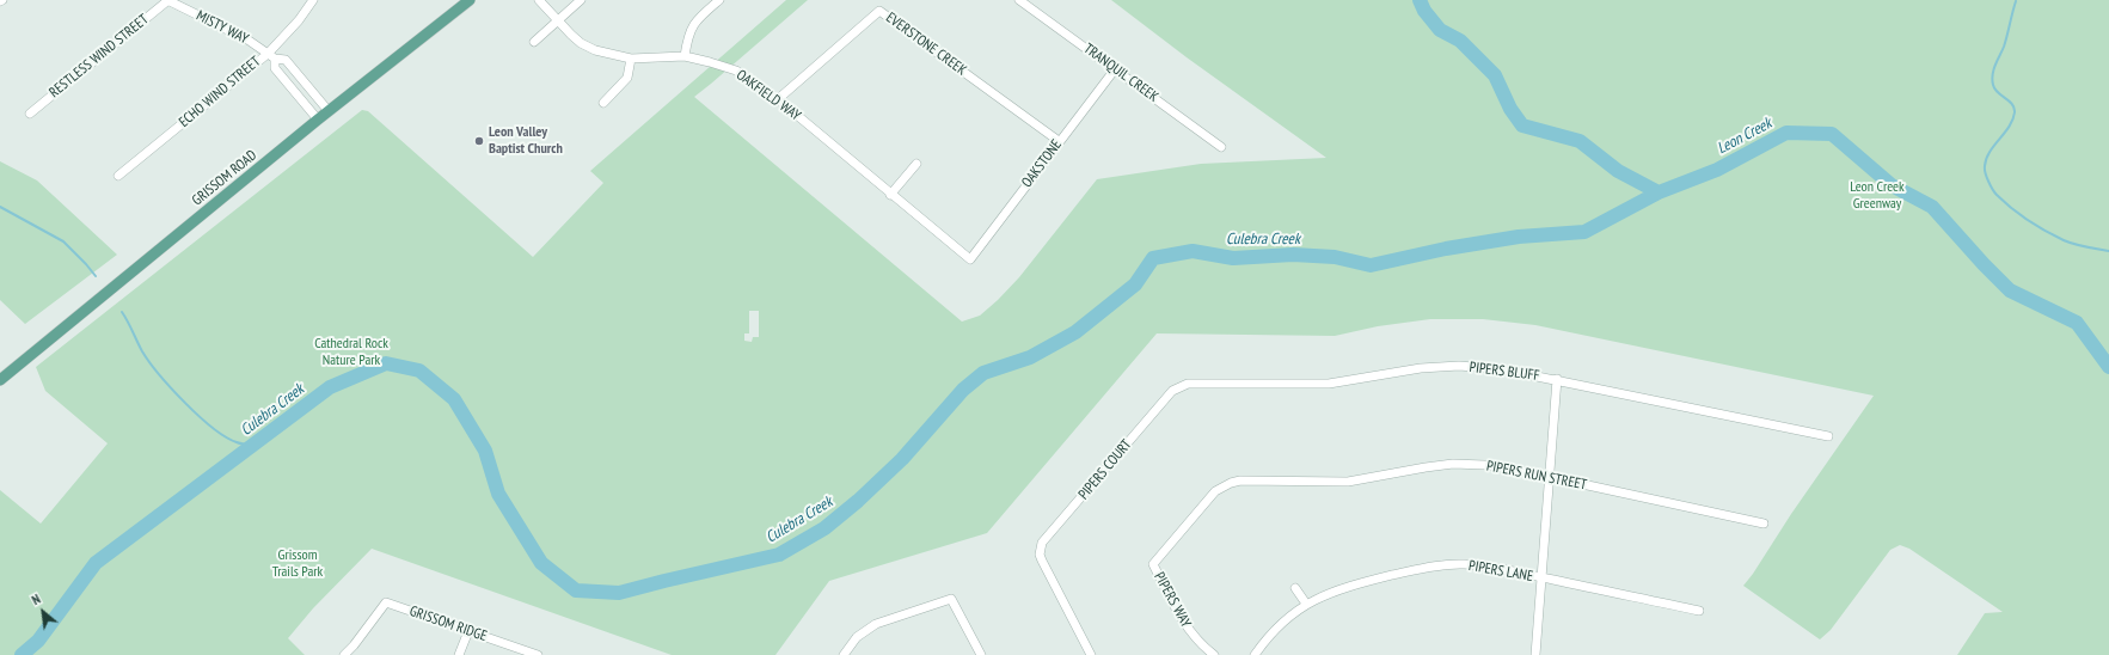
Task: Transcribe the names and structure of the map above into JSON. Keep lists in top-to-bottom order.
{
  "streets": {
    "main road": ["GRISSOM ROAD"],
    "street": [
      "MISTY WAY",
      "EVERSTONE CREEK",
      "RESTLESS WIND STREET",
      "TRANQUIL CREEK",
      "ECHO WIND STREET",
      "OAKFIELD WAY",
      "OAKSTONE",
      "PIPERS BLUFF",
      "PIPERS COURT",
      "PIPERS RUN STREET",
      "PIPERS LANE",
      "PIPERS WAY",
      "GRISSOM RIDGE"
    ]
  },
  "crossings": [
    ["MISTY WAY", "RESTLESS WIND STREET"],
    ["MISTY WAY", "ECHO WIND STREET"],
    ["MISTY WAY", "GRISSOM ROAD"],
    ["EVERSTONE CREEK", "OAKFIELD WAY"],
    ["EVERSTONE CREEK", "OAKSTONE"],
    ["TRANQUIL CREEK", "OAKSTONE"],
    ["OAKFIELD WAY", "OAKSTONE"],
    ["PIPERS BLUFF", "PIPERS COURT"],
    ["PIPERS RUN STREET", "PIPERS WAY"]
  ],
  "water": ["Leon Creek", "Culebra Creek"],
  "parks": ["Leon Creek Greenway", "Cathedral Rock Nature Park", "Grissom Trails Park"],
  "places": ["Leon Valley Baptist Church"],
  "north": "top left"
}
